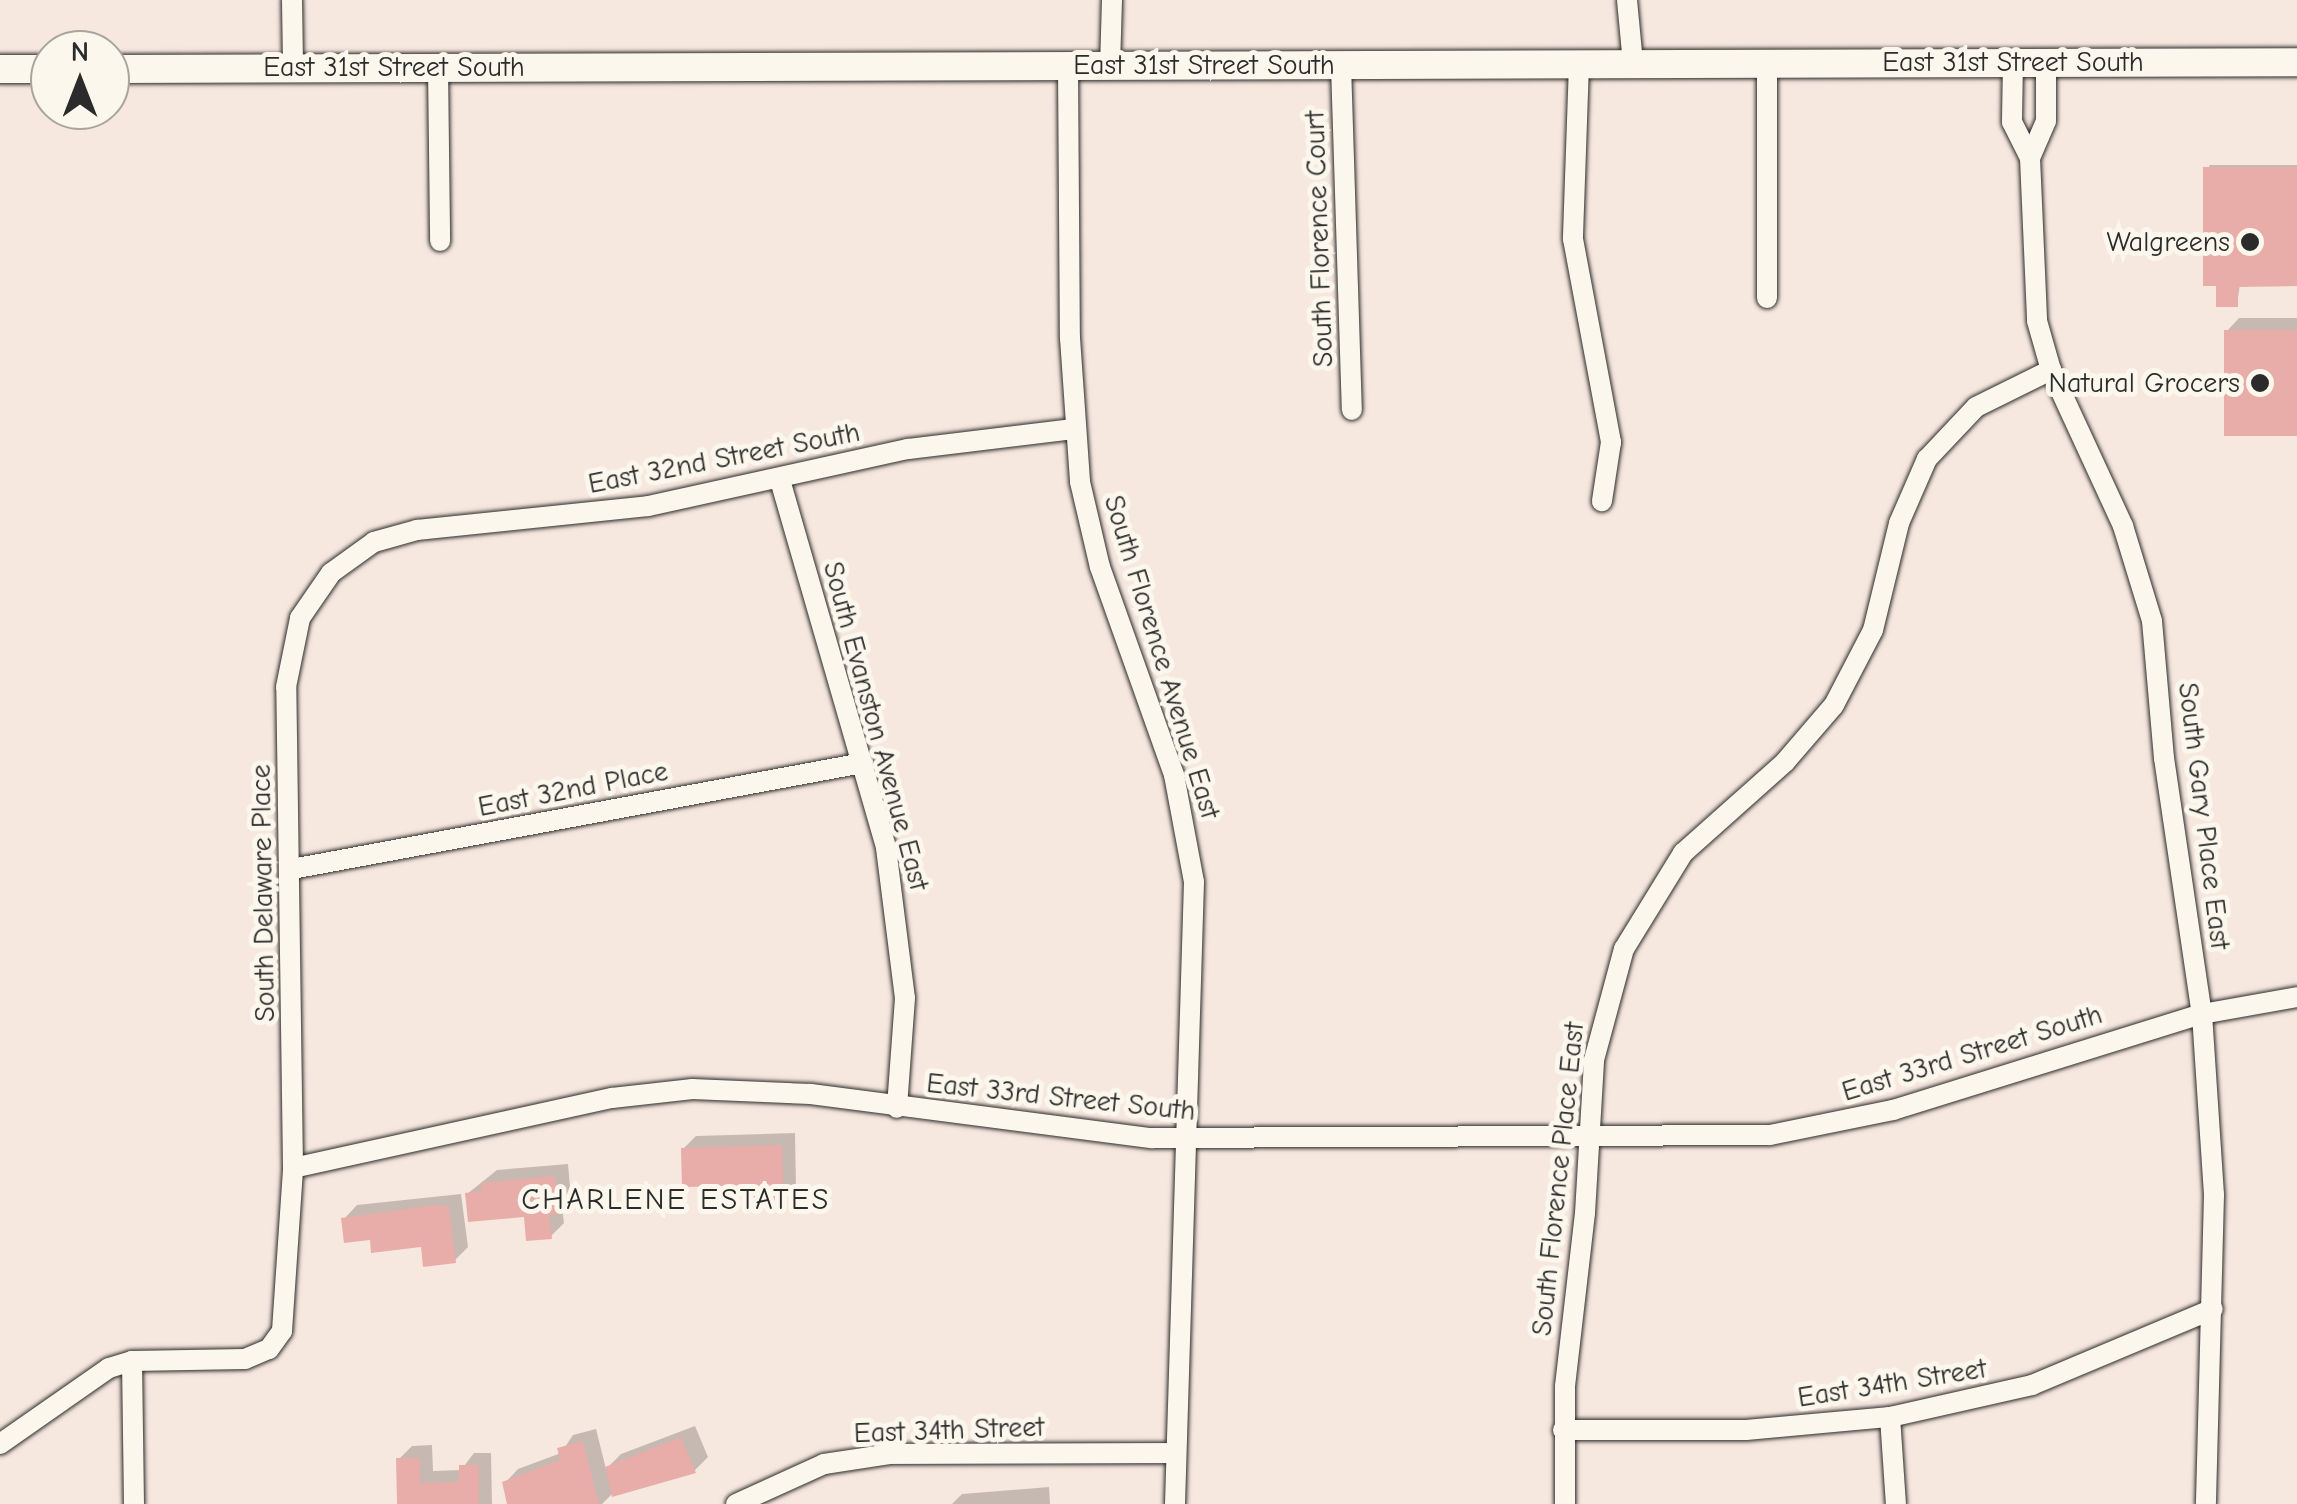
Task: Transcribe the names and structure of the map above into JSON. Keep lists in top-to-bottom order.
{
  "streets": {
    "main road": ["East 31st Street South"],
    "street": [
      "South Florence Court",
      "East 32nd Street South",
      "South Florence Avenue East",
      "South Evanston Avenue East",
      "East 32nd Place",
      "South Gary Place East",
      "South Delaware Place",
      "East 33rd Street South",
      "South Florence Place East",
      "East 34th Street"
    ]
  },
  "crossings": [
    ["East 31st Street South", "South Florence Court"],
    ["East 31st Street South", "South Florence Avenue East"],
    ["East 31st Street South", "South Gary Place East"],
    ["East 32nd Street South", "South Florence Avenue East"],
    ["East 32nd Street South", "South Evanston Avenue East"],
    ["East 32nd Street South", "South Delaware Place"],
    ["South Florence Avenue East", "East 33rd Street South"],
    ["South Florence Avenue East", "East 34th Street"],
    ["South Evanston Avenue East", "East 32nd Place"],
    ["South Evanston Avenue East", "East 33rd Street South"],
    ["East 32nd Place", "South Delaware Place"],
    ["South Gary Place East", "East 33rd Street South"],
    ["South Gary Place East", "South Florence Place East"],
    ["South Gary Place East", "East 34th Street"],
    ["South Delaware Place", "East 33rd Street South"],
    ["East 33rd Street South", "South Florence Place East"],
    ["South Florence Place East", "East 34th Street"]
  ],
  "districts": ["CHARLENE ESTATES"],
  "places": ["Walgreens", "Natural Grocers"],
  "north": "top"
}
